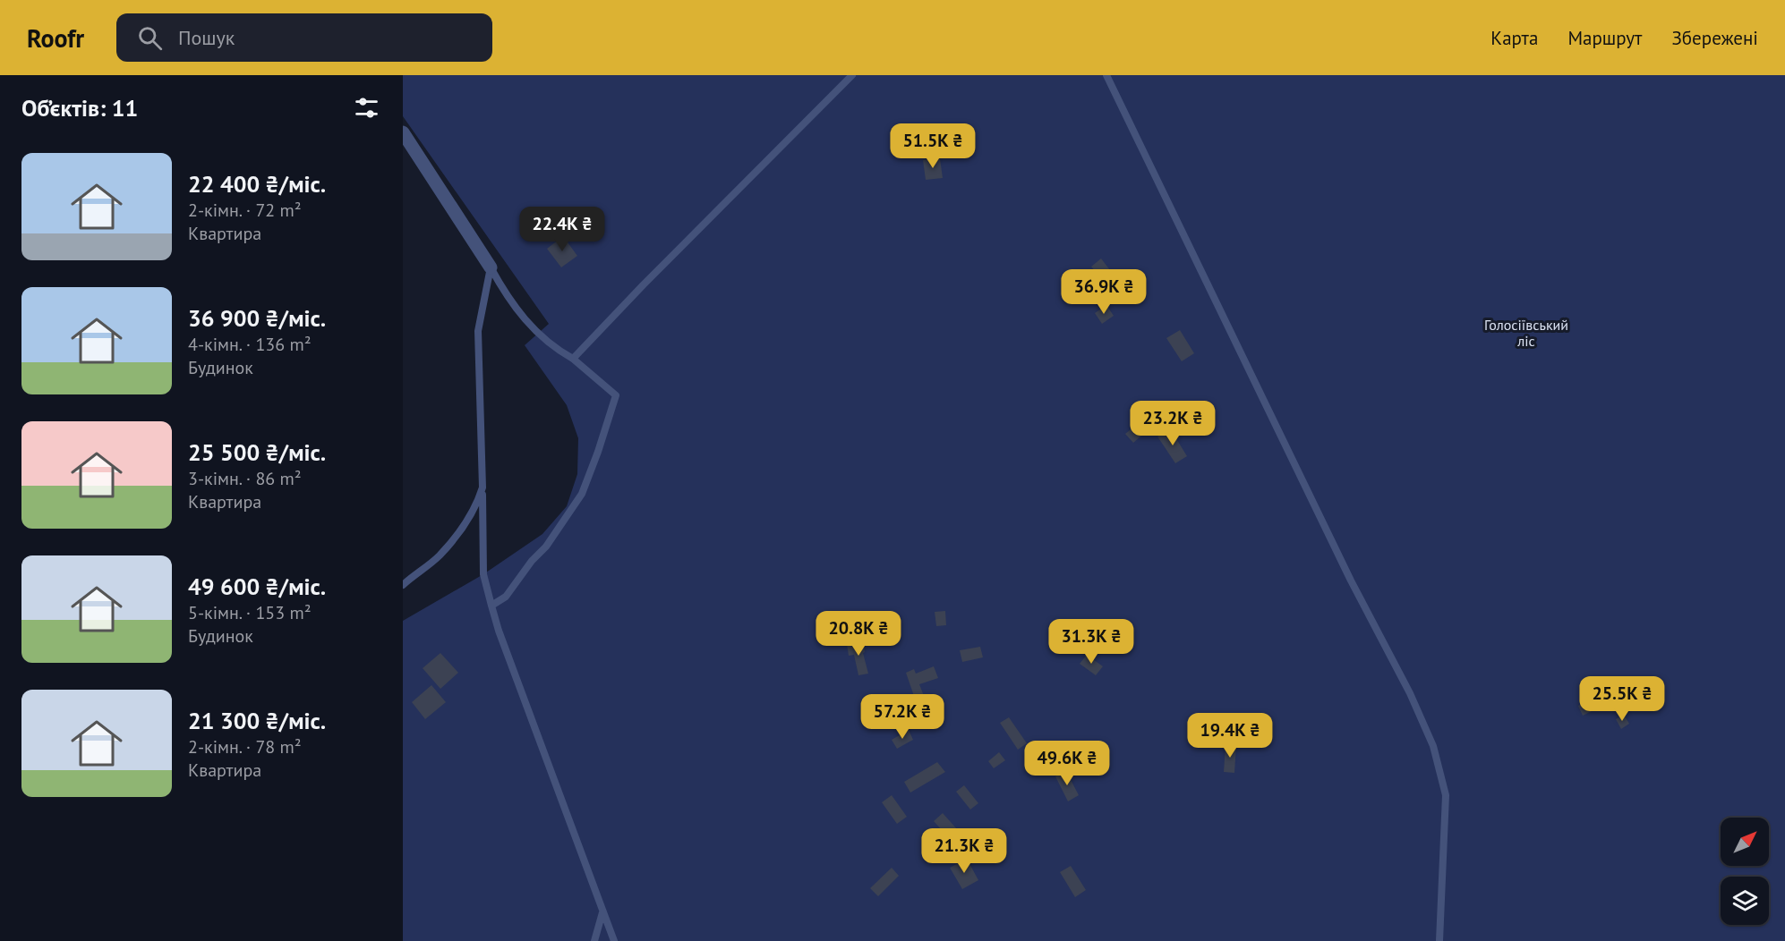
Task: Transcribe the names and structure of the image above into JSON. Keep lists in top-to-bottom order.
{
  "parks": ["Голосіївський ліс"],
  "north": "top right",
  "page": {
    "header": "Roofr",
    "search": "Пошук",
    "nav": ["Карта", "Маршрут", "Збережені"],
    "heading": "Об’єктів: 11",
    "price": [
      "51.5K ₴",
      "22.4K ₴",
      "36.9K ₴",
      "23.2K ₴",
      "20.8K ₴",
      "31.3K ₴",
      "25.5K ₴",
      "57.2K ₴",
      "19.4K ₴",
      "49.6K ₴",
      "21.3K ₴"
    ],
    "list": [
      {
        "name": "22 400 ₴/міс.",
        "note": "2-кімн. · 72 m² · Квартира"
      },
      {
        "name": "36 900 ₴/міс.",
        "note": "4-кімн. · 136 m² · Будинок"
      },
      {
        "name": "25 500 ₴/міс.",
        "note": "3-кімн. · 86 m² · Квартира"
      },
      {
        "name": "49 600 ₴/міс.",
        "note": "5-кімн. · 153 m² · Будинок"
      },
      {
        "name": "21 300 ₴/міс.",
        "note": "2-кімн. · 78 m² · Квартира"
      }
    ]
  }
}
